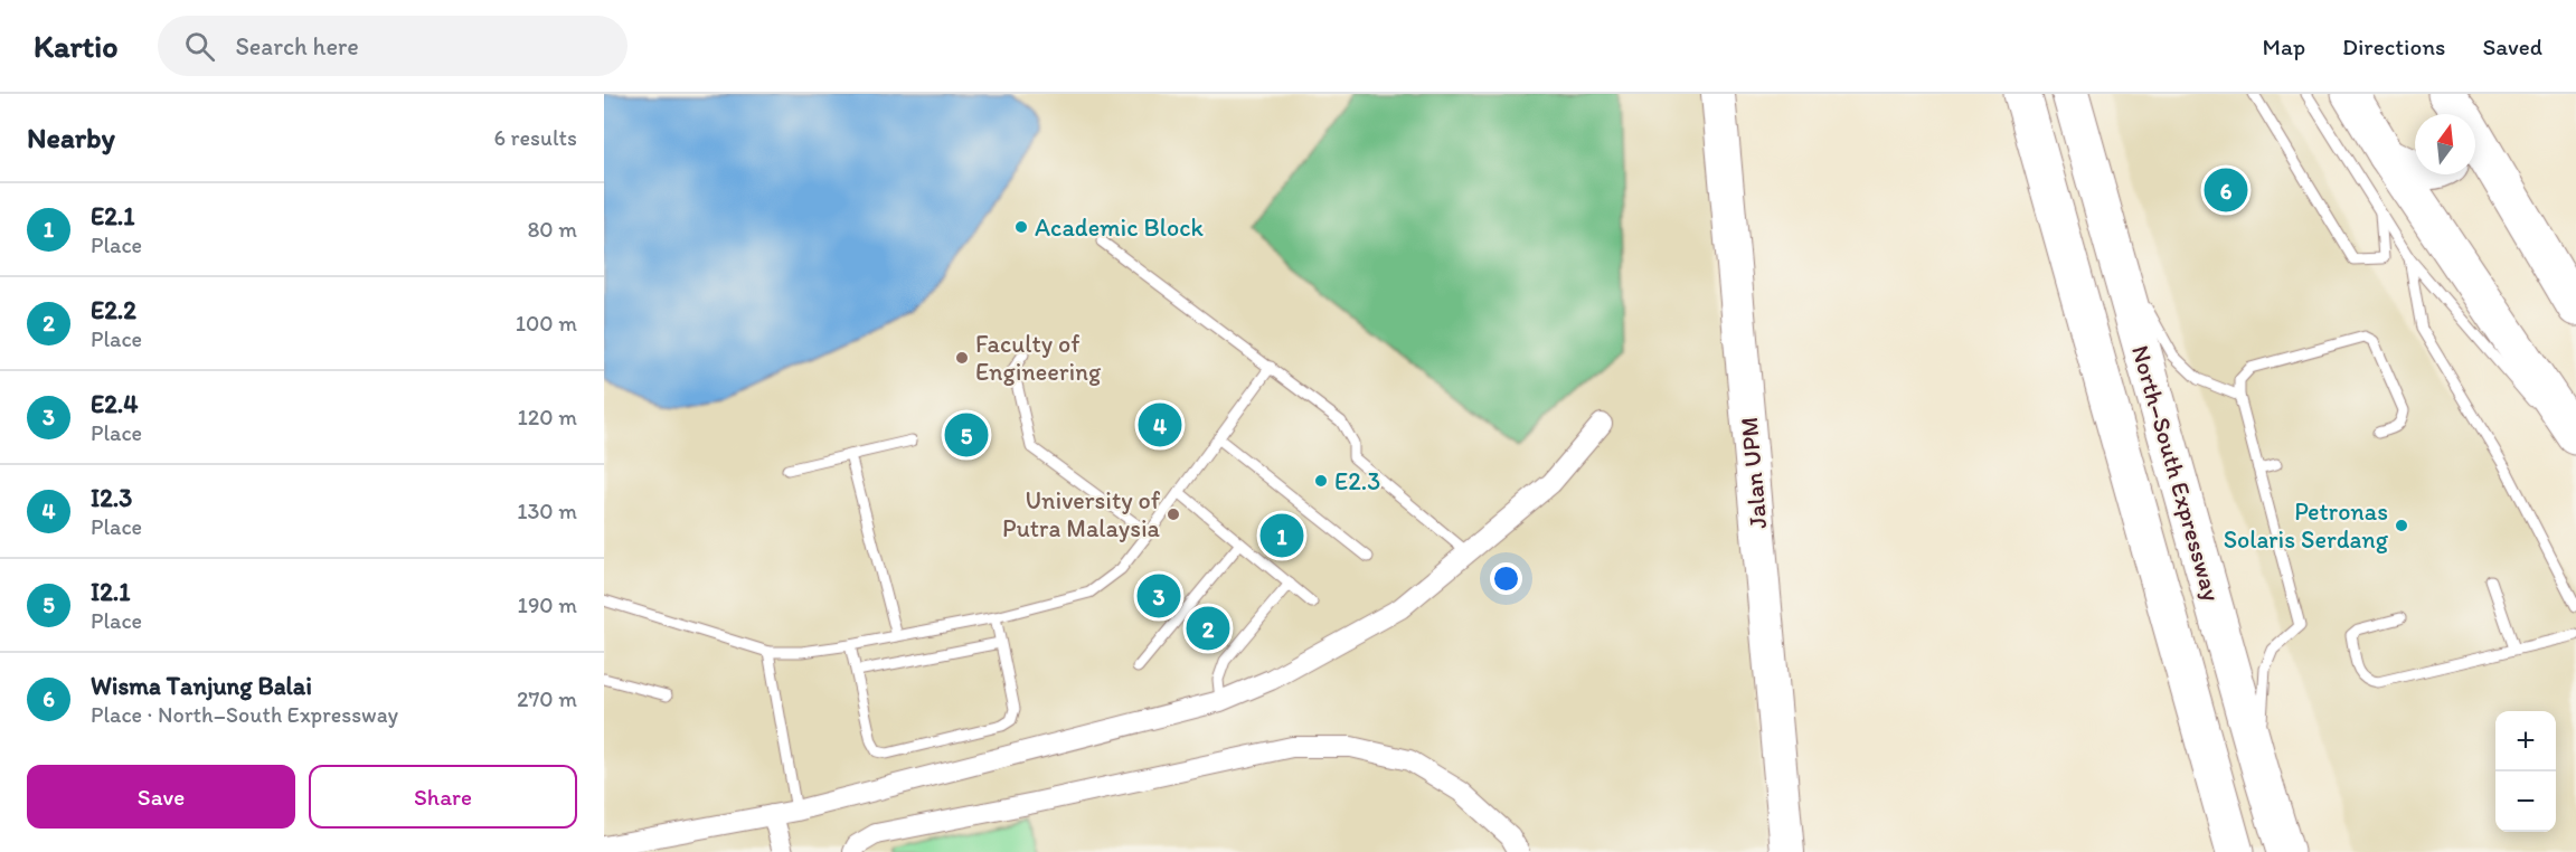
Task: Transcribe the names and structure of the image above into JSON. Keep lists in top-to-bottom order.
{
  "streets": {
    "highway": ["North–South Expressway"],
    "main road": ["Jalan UPM"]
  },
  "places": [
    "Academic Block",
    "Faculty of Engineering",
    "E2.3",
    "University of Putra Malaysia",
    "Petronas Solaris Serdang"
  ],
  "north": "top",
  "page": {
    "header": "Kartio",
    "search": "Search here",
    "nav": ["Map", "Directions", "Saved"],
    "heading": ["Nearby", "6 results"],
    "pins": [
      "6",
      "4",
      "5",
      "1",
      "3",
      "2"
    ],
    "list": [
      {
        "mark": "1",
        "name": "E2.1",
        "note": "Place",
        "value": "80 m"
      },
      {
        "mark": "2",
        "name": "E2.2",
        "note": "Place",
        "value": "100 m"
      },
      {
        "mark": "3",
        "name": "E2.4",
        "note": "Place",
        "value": "120 m"
      },
      {
        "mark": "4",
        "name": "I2.3",
        "note": "Place",
        "value": "130 m"
      },
      {
        "mark": "5",
        "name": "I2.1",
        "note": "Place",
        "value": "190 m"
      },
      {
        "mark": "6",
        "name": "Wisma Tanjung Balai",
        "note": "Place · North–South Expressway",
        "value": "270 m"
      }
    ],
    "map_buttons": ["+", "−"],
    "buttons": ["Save", "Share"]
  }
}
